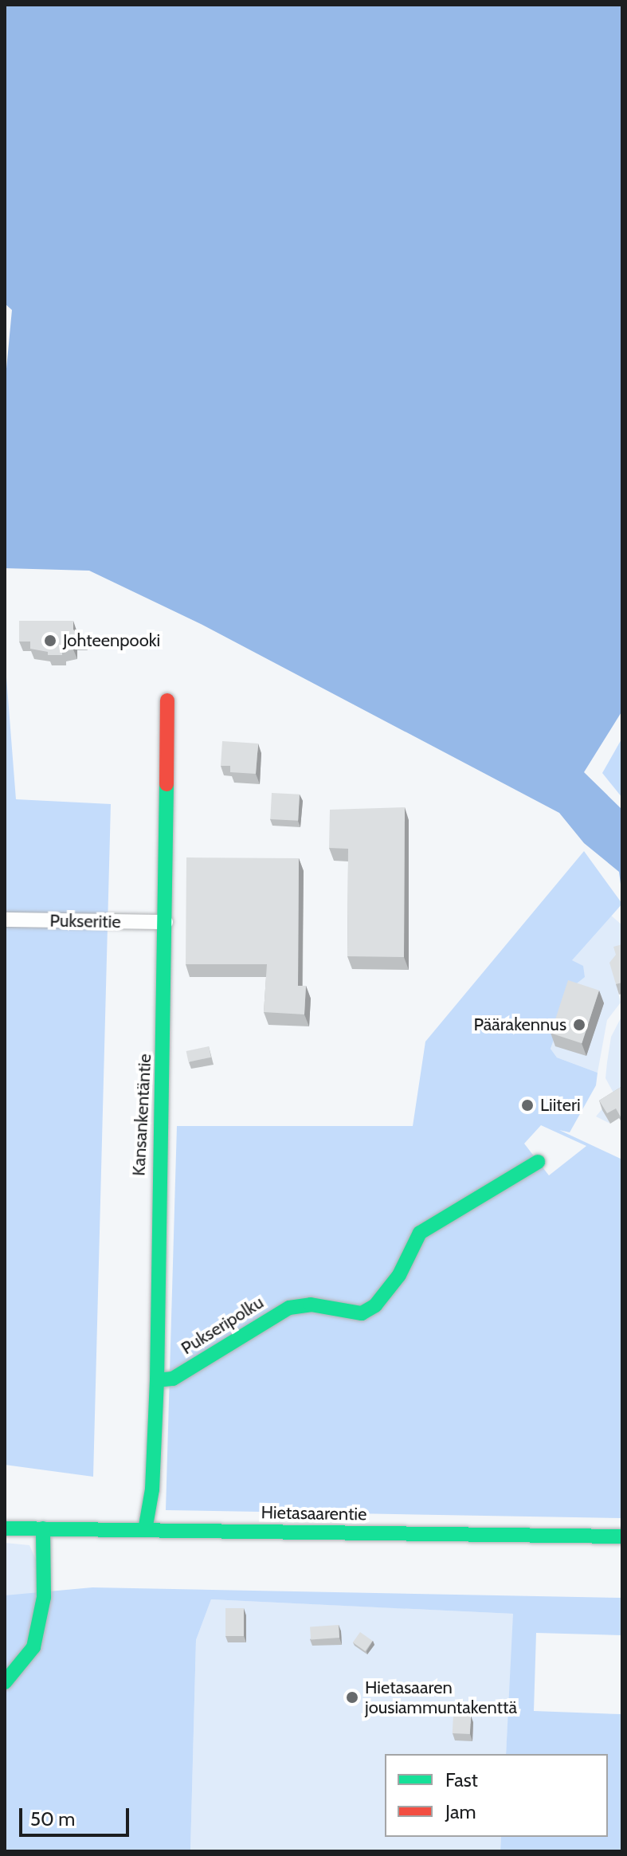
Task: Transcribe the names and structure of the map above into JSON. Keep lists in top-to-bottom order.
{
  "streets": {
    "street": [
      "Pukseritie",
      "Kansankentäntie",
      "Pukseripolku",
      "Hietasaarentie"
    ]
  },
  "crossings": [
    ["Pukseritie", "Kansankentäntie"],
    ["Kansankentäntie", "Pukseripolku"],
    ["Kansankentäntie", "Hietasaarentie"]
  ],
  "places": [
    "Johteenpooki",
    "Päärakennus",
    "Liiteri",
    "Hietasaaren jousiammuntakenttä"
  ],
  "legend": ["Fast", "Jam"],
  "scale_bar": "50 m"
}
